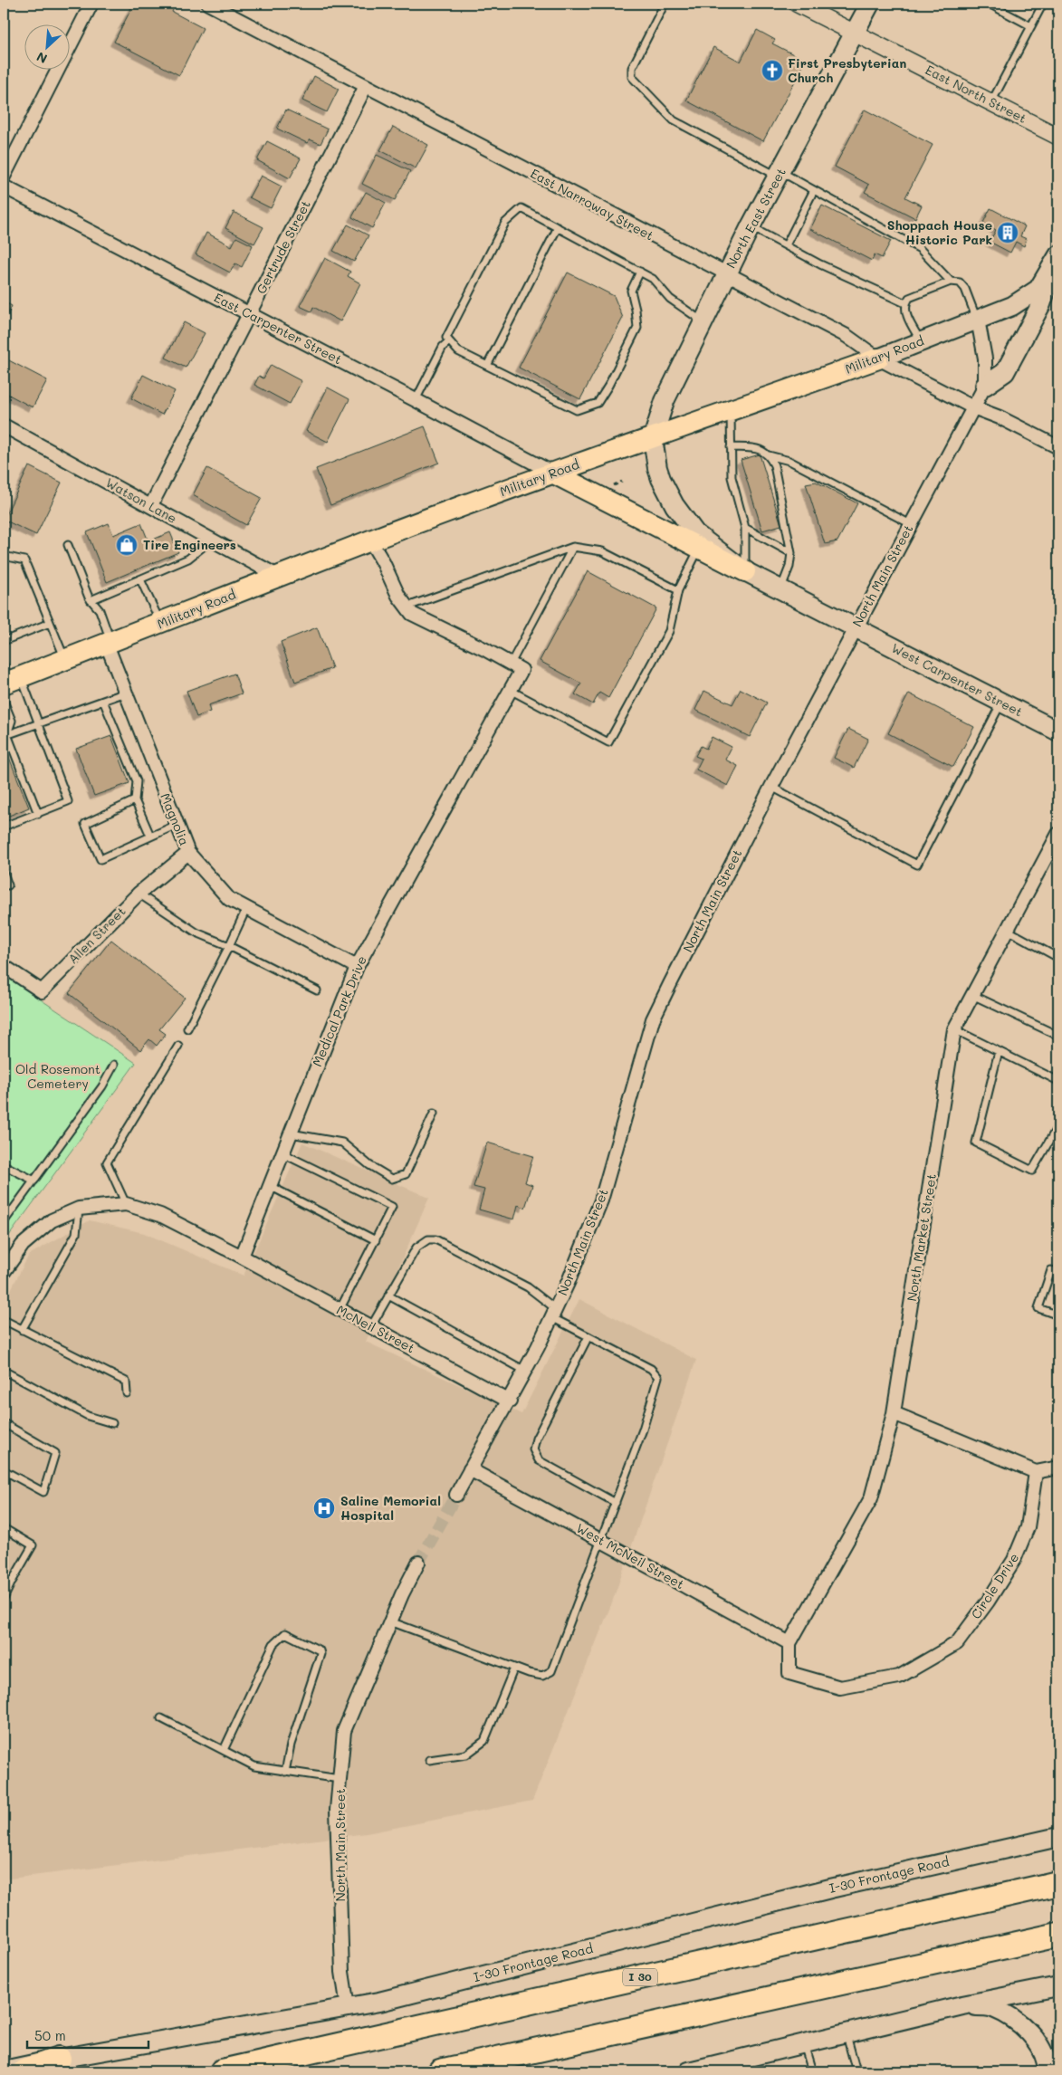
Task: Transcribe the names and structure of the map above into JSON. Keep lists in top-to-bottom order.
{
  "streets": {
    "highway": ["I 30"],
    "main road": [
      "North East Street",
      "Military Road",
      "West Carpenter Street",
      "I-30 Frontage Road"
    ],
    "street": [
      "East North Street",
      "East Narroway Street",
      "Gertrude Street",
      "East Carpenter Street",
      "Watson Lane",
      "North Main Street",
      "Magnolia",
      "Allen Street",
      "Medical Park Drive",
      "North Market Street",
      "McNeil Street",
      "West McNeil Street",
      "Circle Drive"
    ]
  },
  "crossings": [
    ["East North Street", "North East Street"],
    ["East Narroway Street", "North East Street"],
    ["East Narroway Street", "Gertrude Street"],
    ["East Narroway Street", "Military Road"],
    ["East Narroway Street", "North Main Street"],
    ["North East Street", "Military Road"],
    ["Gertrude Street", "East Carpenter Street"],
    ["Gertrude Street", "Watson Lane"],
    ["East Carpenter Street", "Military Road"],
    ["Military Road", "Watson Lane"],
    ["Military Road", "North Main Street"],
    ["Military Road", "Magnolia"],
    ["North Main Street", "West Carpenter Street"],
    ["North Main Street", "McNeil Street"],
    ["North Main Street", "West McNeil Street"],
    ["North Main Street", "I-30 Frontage Road"],
    ["Magnolia", "Allen Street"],
    ["Magnolia", "Medical Park Drive"],
    ["Medical Park Drive", "McNeil Street"],
    ["North Market Street", "West McNeil Street"],
    ["North Market Street", "Circle Drive"],
    ["West McNeil Street", "Circle Drive"]
  ],
  "parks": ["Old Rosemont Cemetery"],
  "places": {
    "church": ["First Presbyterian Church"],
    "building": ["Shoppach House Historic Park"],
    "shop": ["Tire Engineers"],
    "hospital": ["Saline Memorial Hospital"]
  },
  "scale_bar": "50 m",
  "north": "bottom left"
}
